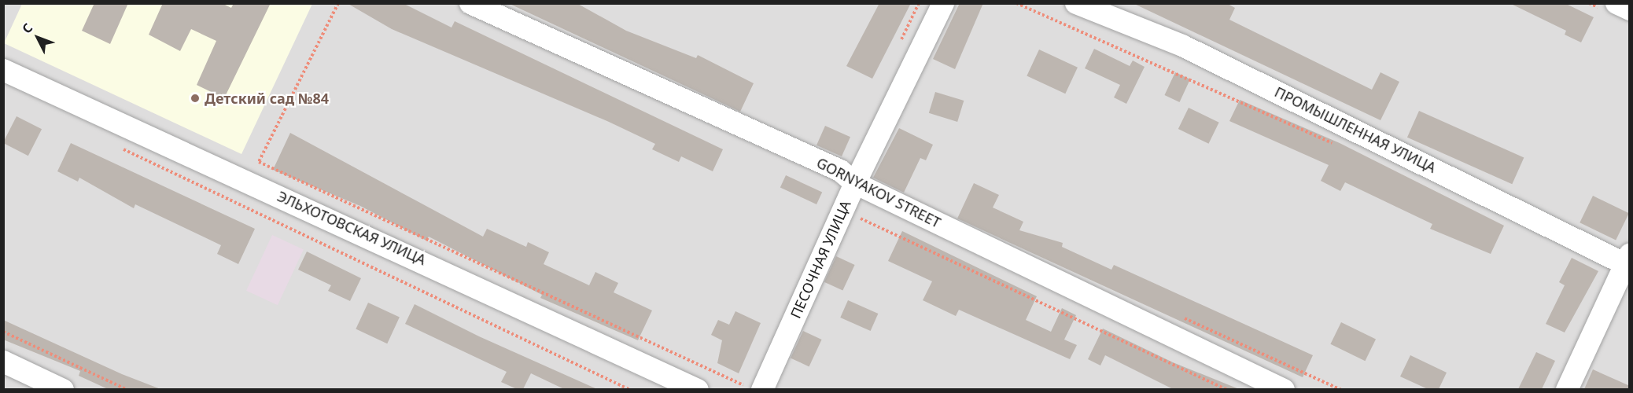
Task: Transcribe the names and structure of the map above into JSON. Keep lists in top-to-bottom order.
{
  "streets": {
    "street": [
      "ПРОМЫШЛЕННАЯ УЛИЦА",
      "GORNYAKOV STREET",
      "ЭЛЬХОТОВСКАЯ УЛИЦА",
      "ПЕСОЧНАЯ УЛИЦА"
    ]
  },
  "crossings": [
    ["GORNYAKOV STREET", "ПЕСОЧНАЯ УЛИЦА"]
  ],
  "places": ["Детский сад №84"],
  "north": "top left"
}
